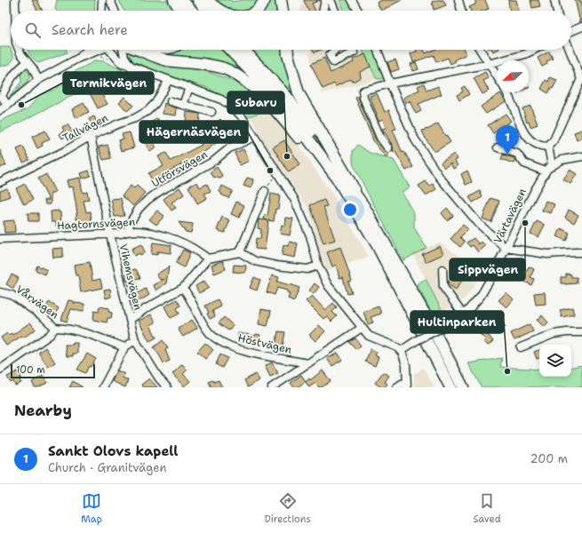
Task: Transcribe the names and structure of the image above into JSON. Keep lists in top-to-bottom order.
{
  "streets": {
    "street": [
      "Tallvägen",
      "Utförsvägen",
      "Värtavägen",
      "Hagtornsvägen",
      "Vihemsvägen",
      "Vårvägen",
      "Höstvägen"
    ]
  },
  "crossings": [
    ["Tallvägen", "Vihemsvägen"],
    ["Utförsvägen", "Hagtornsvägen"],
    ["Hagtornsvägen", "Vihemsvägen"]
  ],
  "places": [
    "Termikvägen",
    "Subaru",
    "Hägernäsvägen",
    "Sippvägen",
    "Hultinparken"
  ],
  "scale_bar": "100 m",
  "north": "bottom left",
  "page": {
    "search": "Search here",
    "pins": "1",
    "scale": "100 m",
    "heading": "Nearby",
    "list": [
      {
        "mark": "1",
        "name": "Sankt Olovs kapell",
        "note": "Church · Granitvägen",
        "value": "200 m"
      }
    ],
    "nav": ["Map", "Directions", "Saved"]
  }
}
